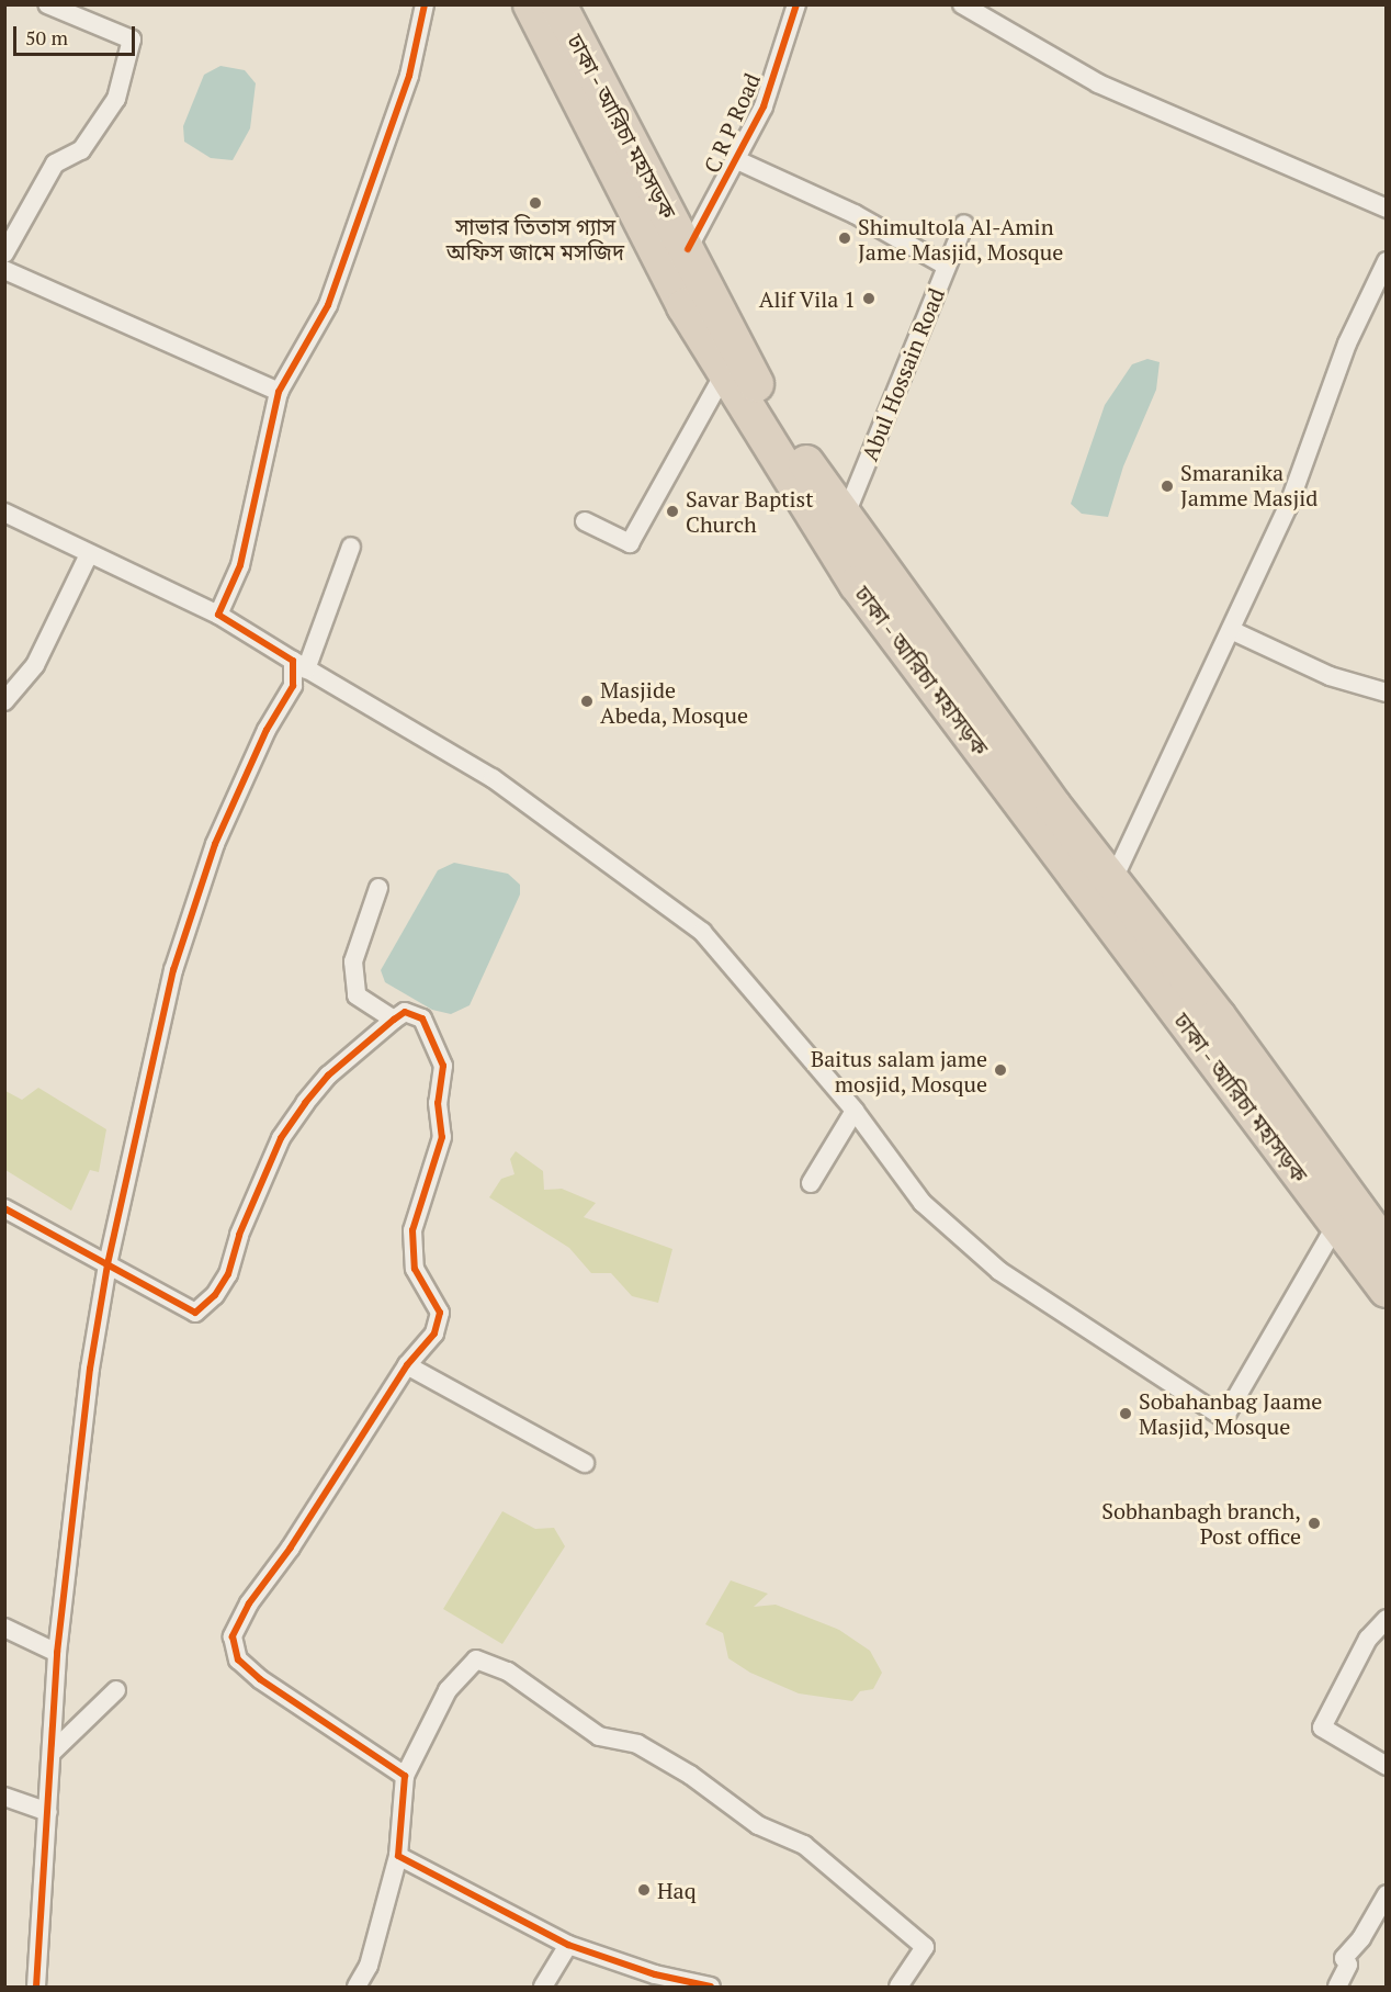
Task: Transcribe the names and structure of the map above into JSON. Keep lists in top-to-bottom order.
{
  "streets": {
    "highway": ["ঢাকা - আরিচা মহাসড়ক"],
    "street": ["C R P Road", "Abul Hossain Road"]
  },
  "crossings": [
    ["C R P Road", "ঢাকা - আরিচা মহাসড়ক"],
    ["C R P Road", "Abul Hossain Road"],
    ["ঢাকা - আরিচা মহাসড়ক", "Abul Hossain Road"]
  ],
  "places": [
    "সাভার তিতাস গ্যাস অফিস জামে মসজিদ",
    "Shimultola Al-Amin Jame Masjid, Mosque",
    "Alif Vila 1",
    "Smaranika Jamme Masjid",
    "Savar Baptist Church",
    "Masjide Abeda, Mosque",
    "Baitus salam jame mosjid, Mosque",
    "Sobahanbag Jaame Masjid, Mosque",
    "Sobhanbagh branch, Post office",
    "Haq"
  ],
  "scale_bar": "50 m"
}
